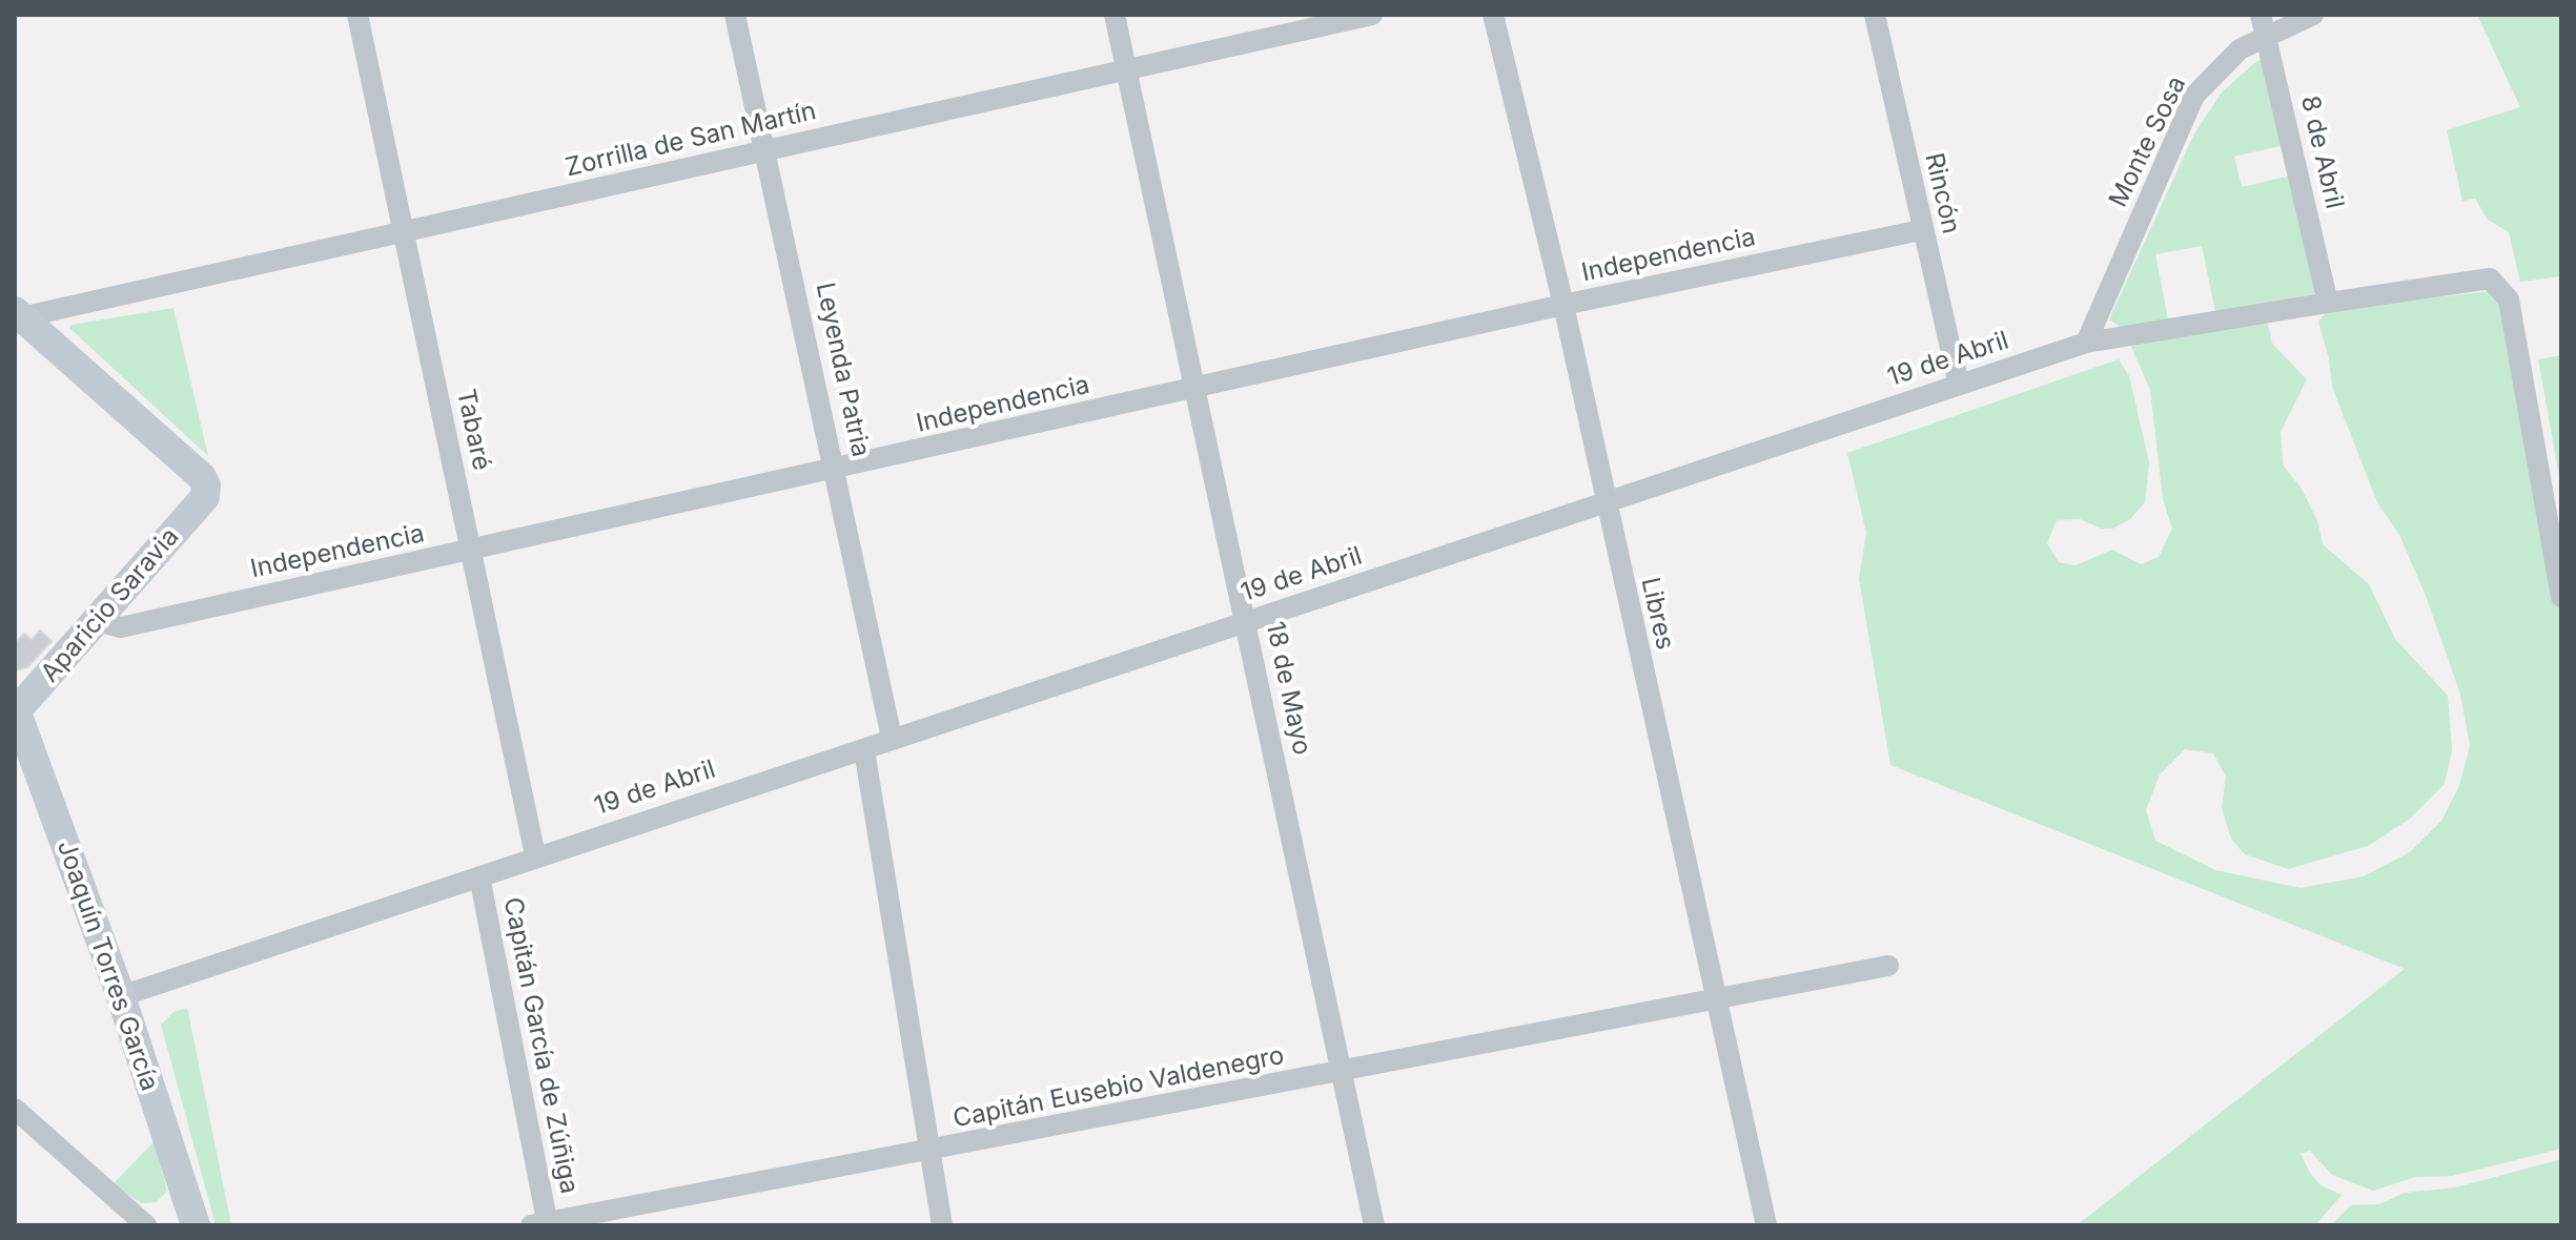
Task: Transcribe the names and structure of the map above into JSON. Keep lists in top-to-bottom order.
{
  "streets": {
    "street": [
      "Zorrilla de San Martín",
      "Monte Sosa",
      "8 de Abril",
      "Rincón",
      "Independencia",
      "19 de Abril",
      "Leyenda Patria",
      "Tabaré",
      "Aparicio Saravia",
      "Libres",
      "18 de Mayo",
      "Joaquín Torres García",
      "Capitán García de Zúñiga",
      "Capitán Eusebio Valdenegro"
    ]
  },
  "crossings": [
    ["Zorrilla de San Martín", "Leyenda Patria"],
    ["Zorrilla de San Martín", "Tabaré"],
    ["Zorrilla de San Martín", "Aparicio Saravia"],
    ["Zorrilla de San Martín", "18 de Mayo"],
    ["Monte Sosa", "8 de Abril"],
    ["Monte Sosa", "19 de Abril"],
    ["8 de Abril", "19 de Abril"],
    ["Rincón", "Independencia"],
    ["Rincón", "19 de Abril"],
    ["Independencia", "Leyenda Patria"],
    ["Independencia", "Tabaré"],
    ["Independencia", "Aparicio Saravia"],
    ["Independencia", "Libres"],
    ["Independencia", "18 de Mayo"],
    ["19 de Abril", "Leyenda Patria"],
    ["19 de Abril", "Tabaré"],
    ["19 de Abril", "Libres"],
    ["19 de Abril", "18 de Mayo"],
    ["19 de Abril", "Joaquín Torres García"],
    ["19 de Abril", "Capitán García de Zúñiga"],
    ["Aparicio Saravia", "Joaquín Torres García"],
    ["Libres", "Capitán Eusebio Valdenegro"],
    ["18 de Mayo", "Capitán Eusebio Valdenegro"],
    ["Capitán García de Zúñiga", "Capitán Eusebio Valdenegro"]
  ]
}
